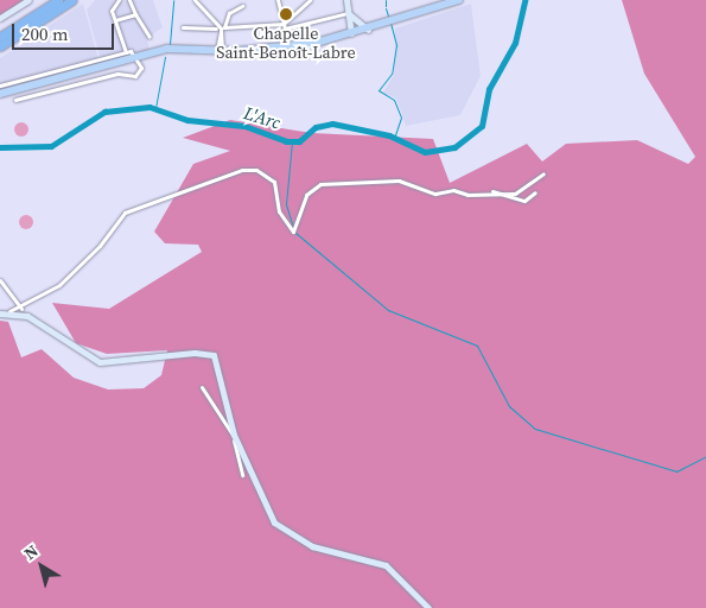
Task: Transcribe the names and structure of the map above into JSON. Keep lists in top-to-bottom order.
{
  "water": ["L'Arc"],
  "places": ["Chapelle Saint-Benoît-Labre"],
  "scale_bar": "200 m",
  "north": "top left"
}
